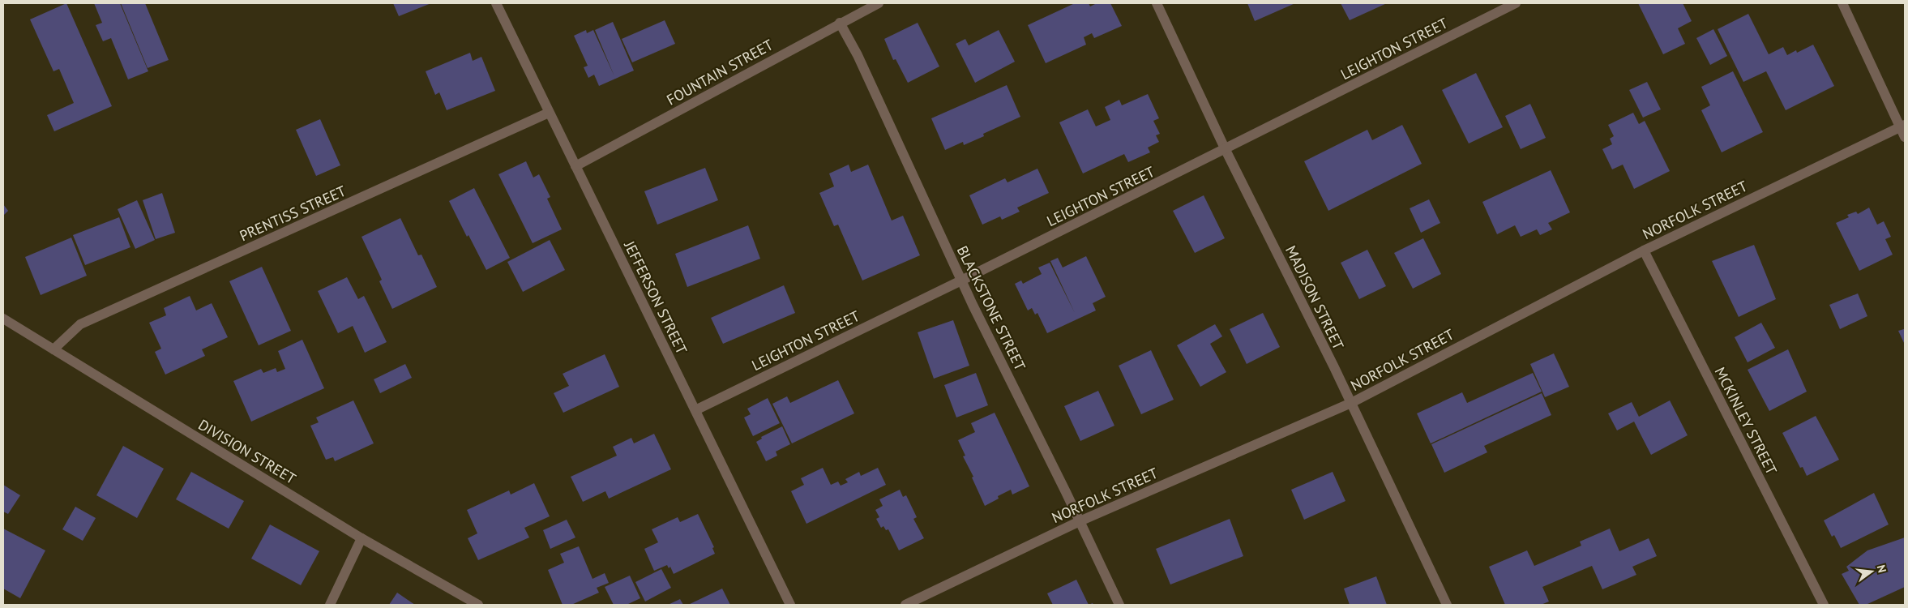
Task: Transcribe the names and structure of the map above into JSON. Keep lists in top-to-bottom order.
{
  "streets": {
    "street": [
      "LEIGHTON STREET",
      "FOUNTAIN STREET",
      "NORFOLK STREET",
      "PRENTISS STREET",
      "JEFFERSON STREET",
      "MADISON STREET",
      "BLACKSTONE STREET",
      "MCKINLEY STREET",
      "DIVISION STREET"
    ]
  },
  "crossings": [
    ["LEIGHTON STREET", "JEFFERSON STREET"],
    ["LEIGHTON STREET", "MADISON STREET"],
    ["LEIGHTON STREET", "BLACKSTONE STREET"],
    ["FOUNTAIN STREET", "JEFFERSON STREET"],
    ["FOUNTAIN STREET", "BLACKSTONE STREET"],
    ["NORFOLK STREET", "MADISON STREET"],
    ["NORFOLK STREET", "BLACKSTONE STREET"],
    ["NORFOLK STREET", "MCKINLEY STREET"],
    ["PRENTISS STREET", "JEFFERSON STREET"],
    ["PRENTISS STREET", "DIVISION STREET"]
  ],
  "north": "right"
}
